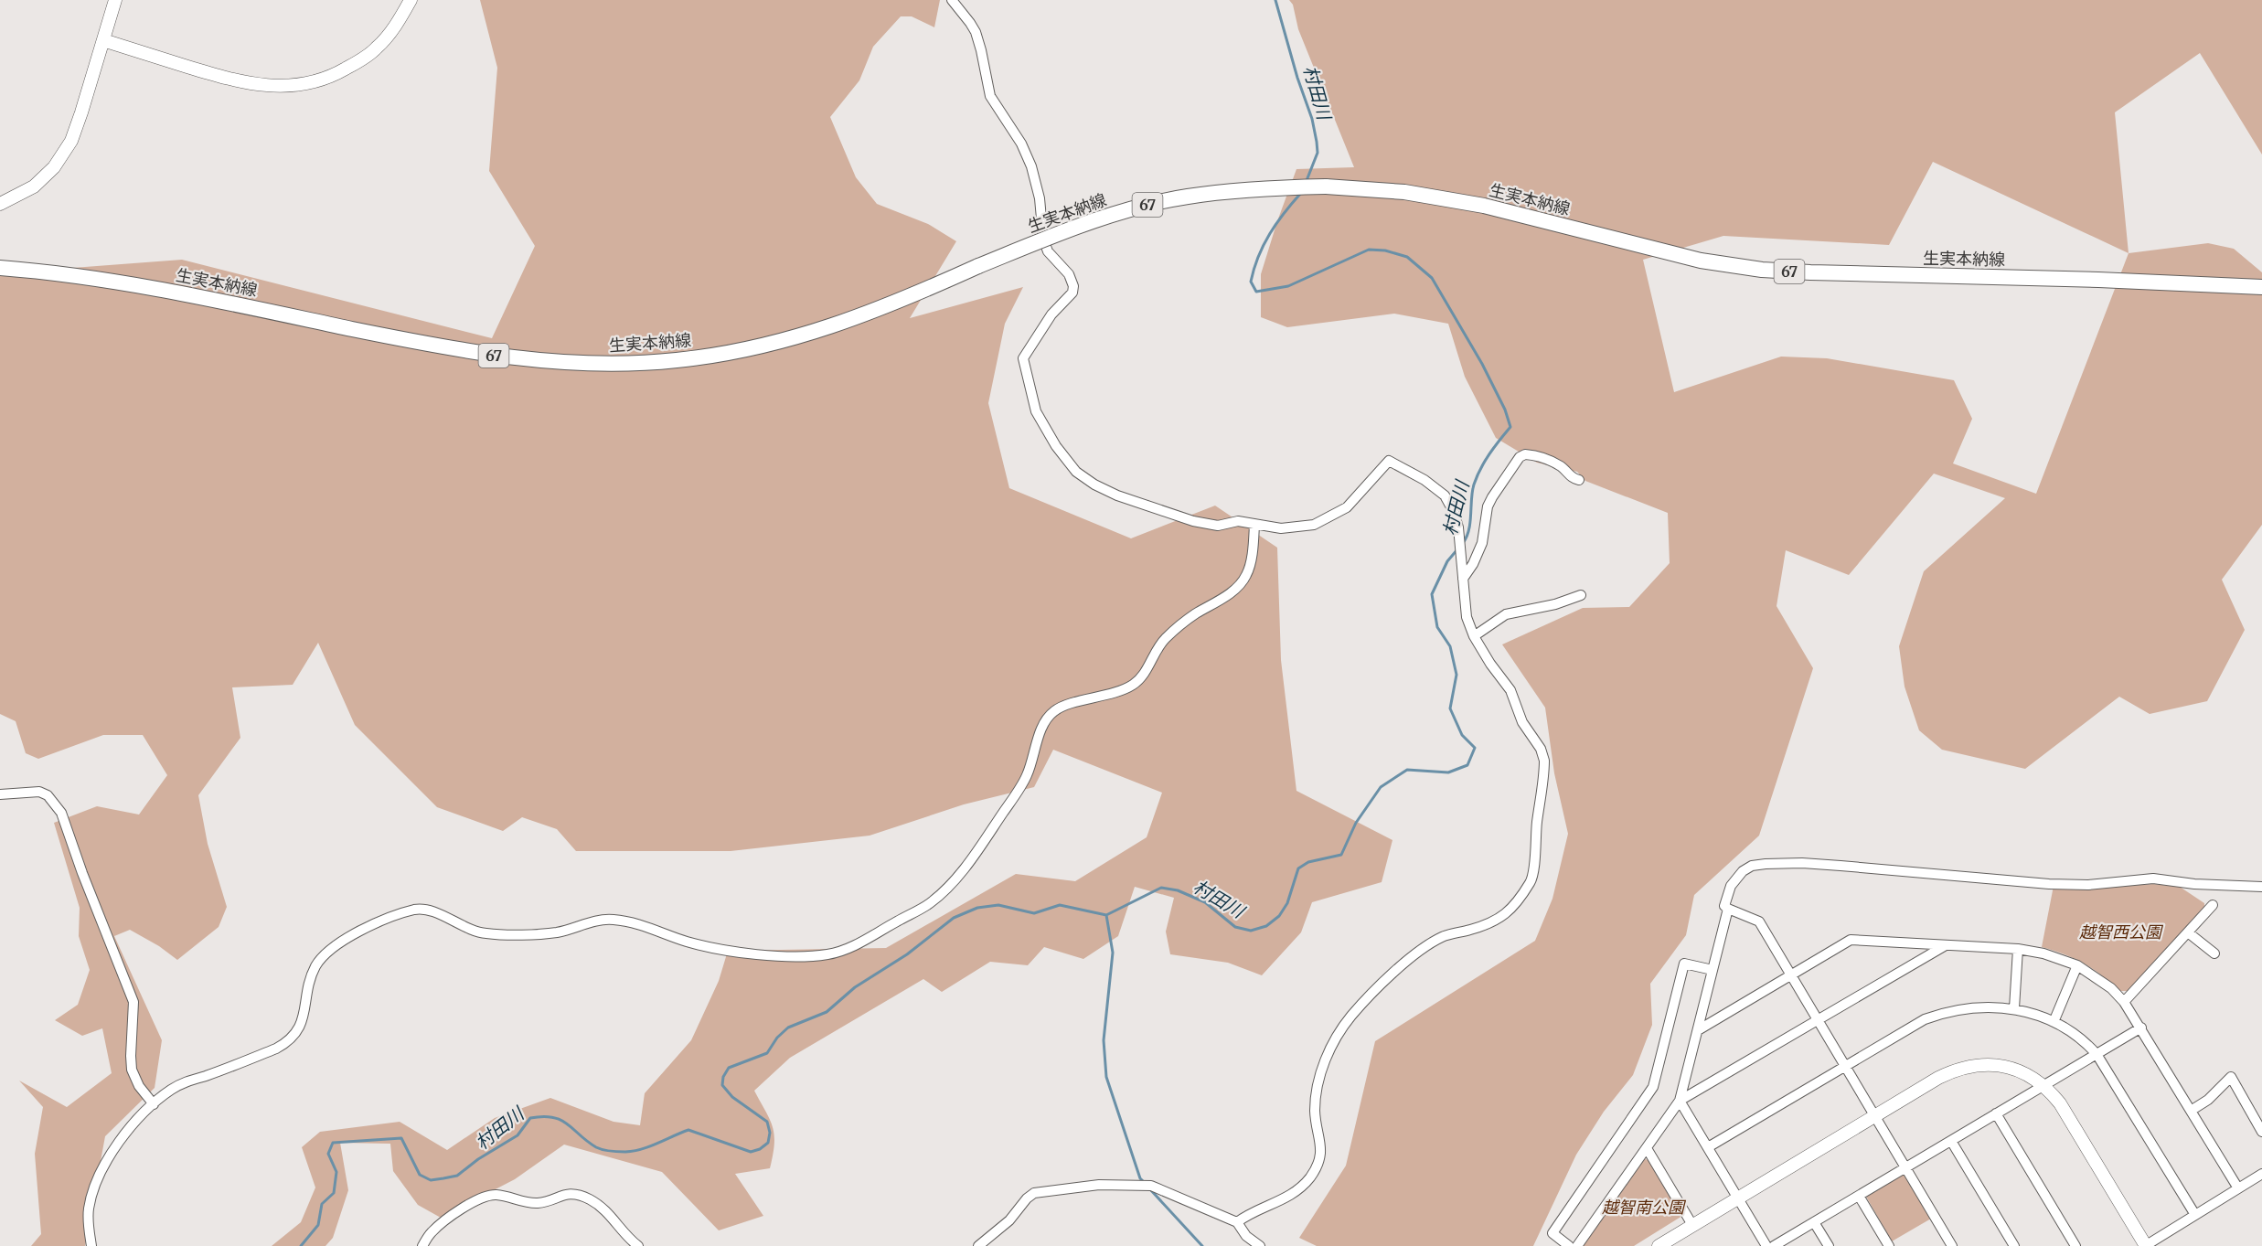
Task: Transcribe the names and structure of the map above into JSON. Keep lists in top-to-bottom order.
{
  "streets": {
    "main road": ["生実本納線", "67"]
  },
  "water": ["村田川"],
  "parks": ["越智西公園", "越智南公園"]
}
